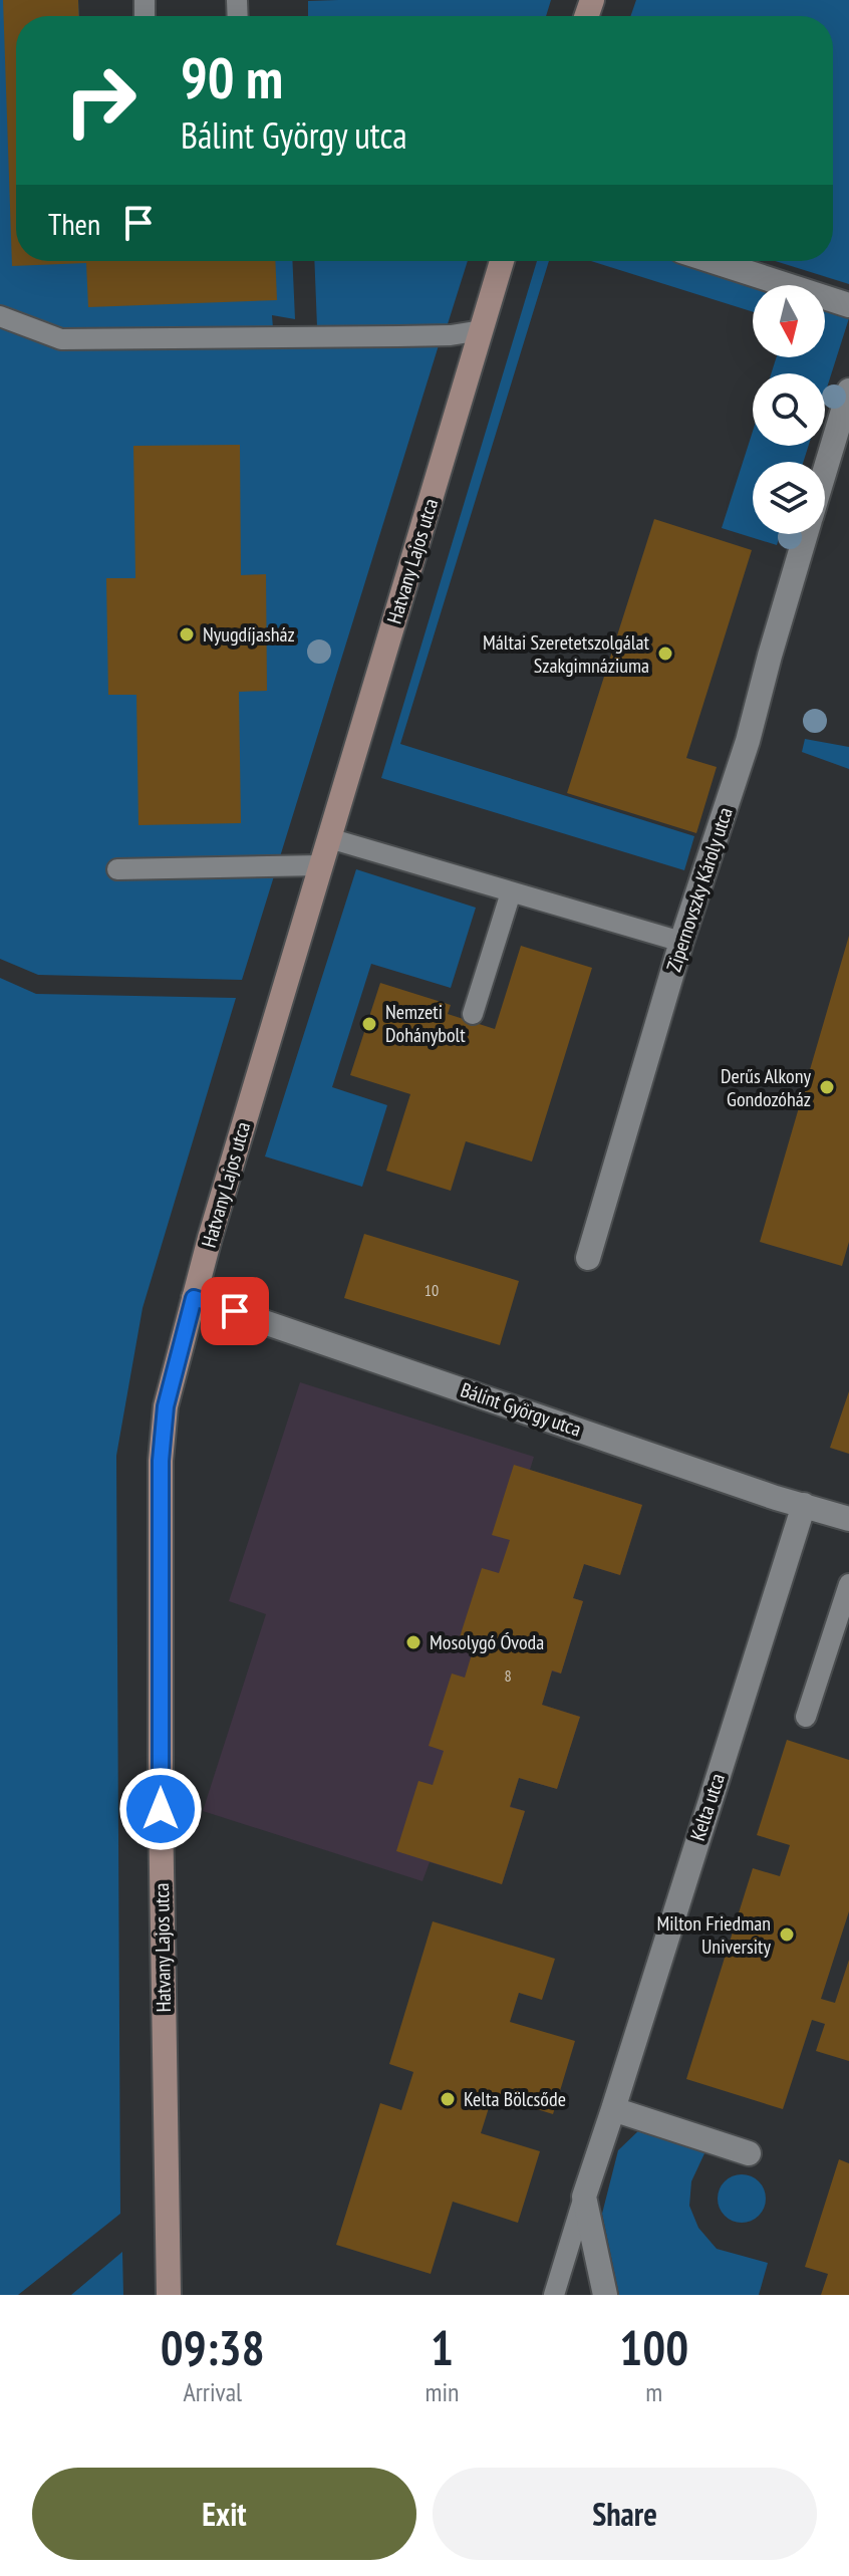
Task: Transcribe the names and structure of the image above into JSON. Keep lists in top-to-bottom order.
{
  "streets": {
    "street": [
      "Hatvany Lajos utca",
      "Zipernovszky Károly utca",
      "Bálint György utca",
      "Kelta utca"
    ]
  },
  "crossings": [
    ["Hatvany Lajos utca", "Bálint György utca"],
    ["Bálint György utca", "Kelta utca"]
  ],
  "places": [
    "Nyugdíjasház",
    "Máltai Szeretetszolgálat Szakgimnáziuma",
    "Nemzeti Dohánybolt",
    "Derűs Alkony Gondozóház",
    "Mosolygó Óvoda",
    "Milton Friedman University",
    "Kelta Bölcsőde"
  ],
  "house_numbers": ["10", "8"],
  "north": "bottom",
  "page": {
    "turn": ["90 m", "Bálint György utca"],
    "then": "Then",
    "eta": [
      "09:38",
      "Arrival",
      "1",
      "min",
      "100",
      "m"
    ],
    "buttons": ["Exit", "Share"]
  }
}
